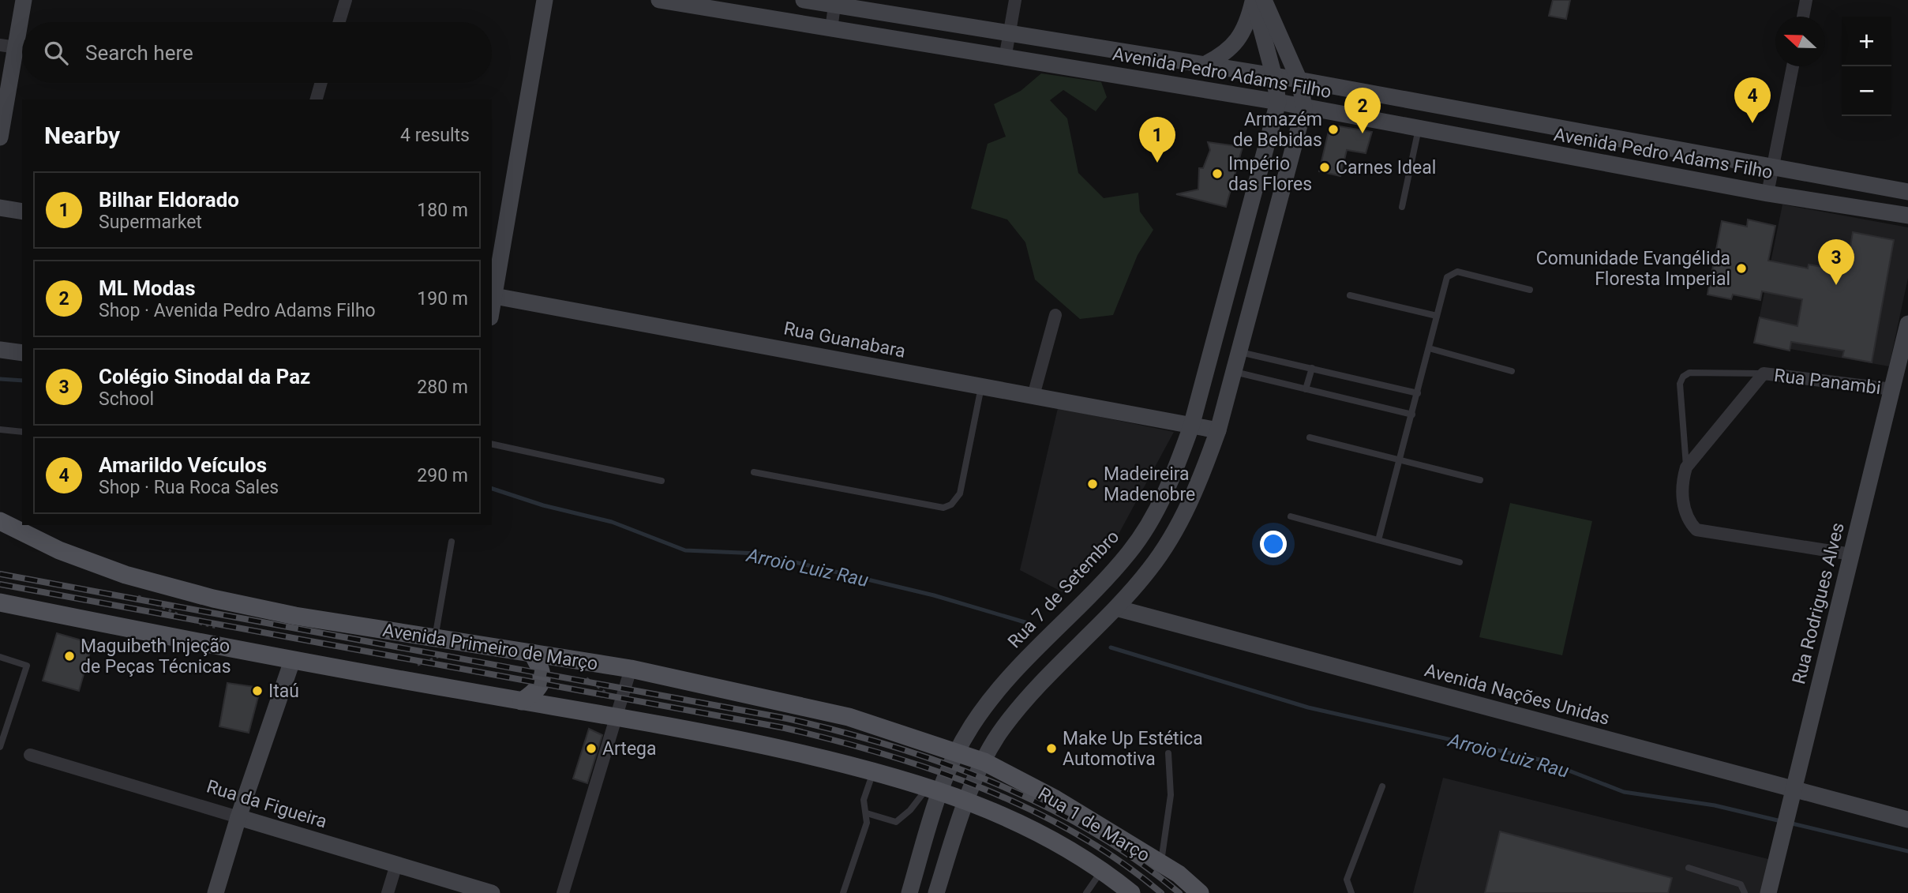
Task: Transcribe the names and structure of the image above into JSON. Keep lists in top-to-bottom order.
{
  "streets": {
    "main road": [
      "Avenida Pedro Adams Filho",
      "Rua Guanabara",
      "Rua 7 de Setembro",
      "Rua Rodrigues Alves",
      "Avenida Primeiro de Março",
      "Avenida Nações Unidas",
      "Rua da Figueira",
      "Rua 1 de Março"
    ],
    "street": ["Rua Panambi"]
  },
  "crossings": [
    ["Avenida Pedro Adams Filho", "Rua 7 de Setembro"],
    ["Rua Guanabara", "Rua 7 de Setembro"],
    ["Rua Panambi", "Rua Rodrigues Alves"],
    ["Rua 7 de Setembro", "Avenida Primeiro de Março"],
    ["Rua Rodrigues Alves", "Avenida Nações Unidas"],
    ["Avenida Primeiro de Março", "Rua 1 de Março"]
  ],
  "water": ["Arroio Luiz Rau"],
  "places": [
    "Armazém de Bebidas",
    "Carnes Ideal",
    "Império das Flores",
    "Comunidade Evangélida Floresta Imperial",
    "Madeireira Madenobre",
    "Maguibeth Injeção de Peças Técnicas",
    "Itaú",
    "Artega",
    "Make Up Estética Automotiva"
  ],
  "north": "left",
  "page": {
    "map_buttons": ["+", "−"],
    "search": "Search here",
    "pins": [
      "4",
      "2",
      "1",
      "3"
    ],
    "heading": ["Nearby", "4 results"],
    "list": [
      {
        "mark": "1",
        "name": "Bilhar Eldorado",
        "note": "Supermarket",
        "value": "180 m"
      },
      {
        "mark": "2",
        "name": "ML Modas",
        "note": "Shop · Avenida Pedro Adams Filho",
        "value": "190 m"
      },
      {
        "mark": "3",
        "name": "Colégio Sinodal da Paz",
        "note": "School",
        "value": "280 m"
      },
      {
        "mark": "4",
        "name": "Amarildo Veículos",
        "note": "Shop · Rua Roca Sales",
        "value": "290 m"
      }
    ]
  }
}
